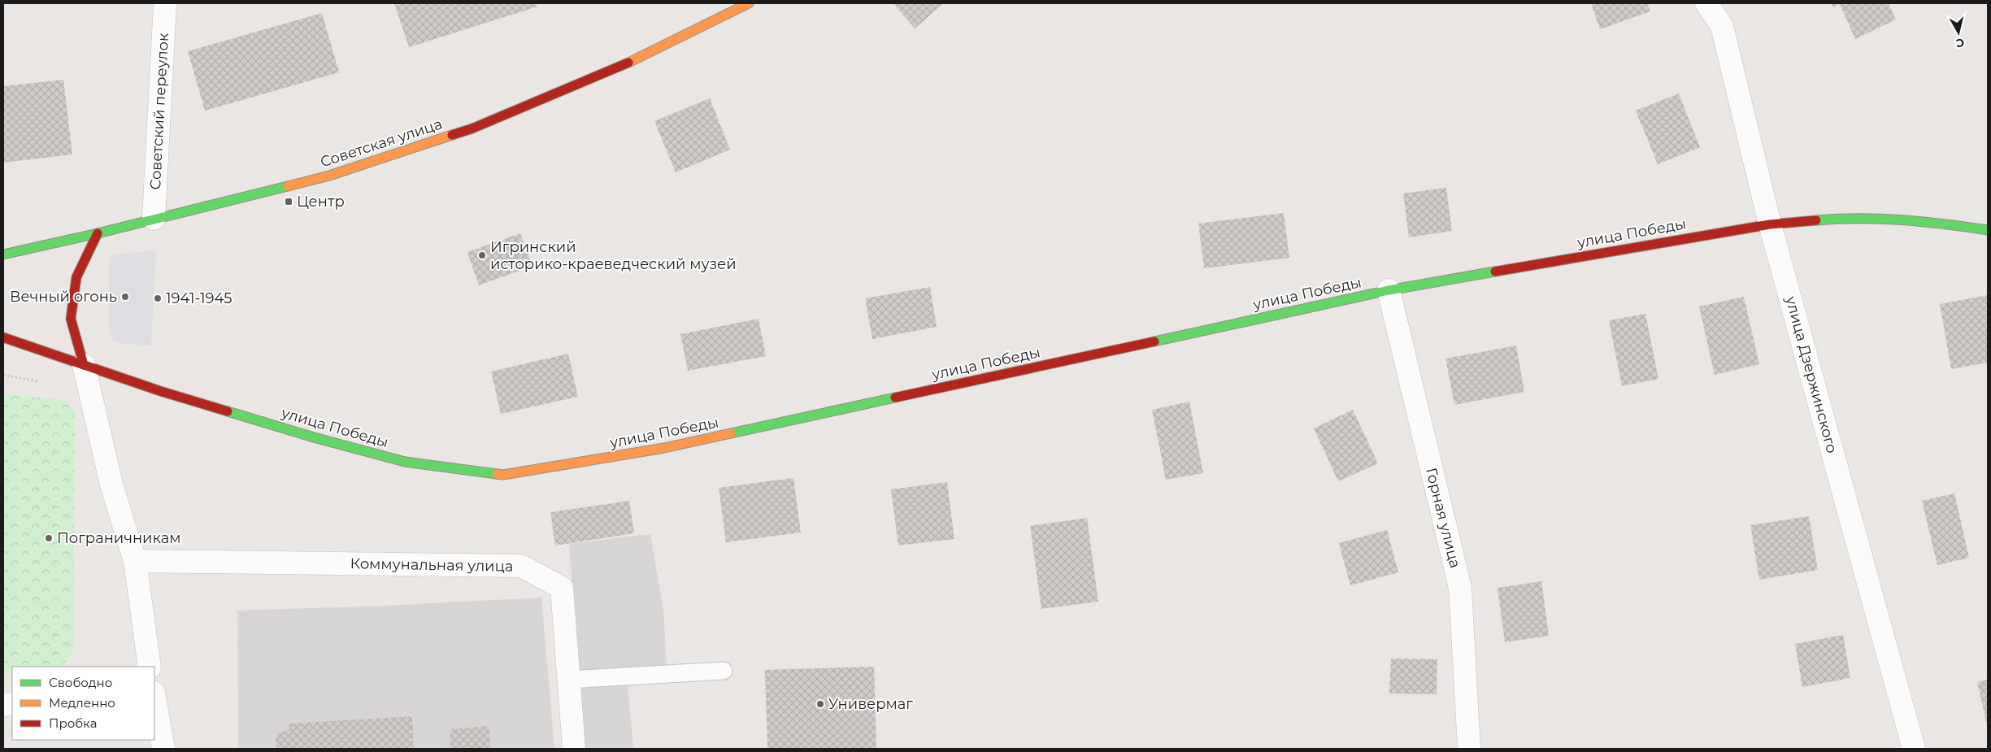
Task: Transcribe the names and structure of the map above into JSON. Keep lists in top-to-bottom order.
{
  "streets": {
    "main road": ["Советская улица", "улица Победы"],
    "street": [
      "Советский переулок",
      "улица Дзержинского",
      "Горная улица",
      "Коммунальная улица"
    ]
  },
  "crossings": [
    ["Советский переулок", "Советская улица"],
    ["улица Победы", "улица Дзержинского"],
    ["улица Победы", "Горная улица"]
  ],
  "places": {
    "transit": ["Центр"],
    "other": [
      "Игринский историко-краеведческий музей",
      "Вечный огонь",
      "1941-1945",
      "Пограничникам",
      "Универмаг"
    ]
  },
  "legend": ["Свободно", "Медленно", "Пробка"],
  "north": "bottom"
}
